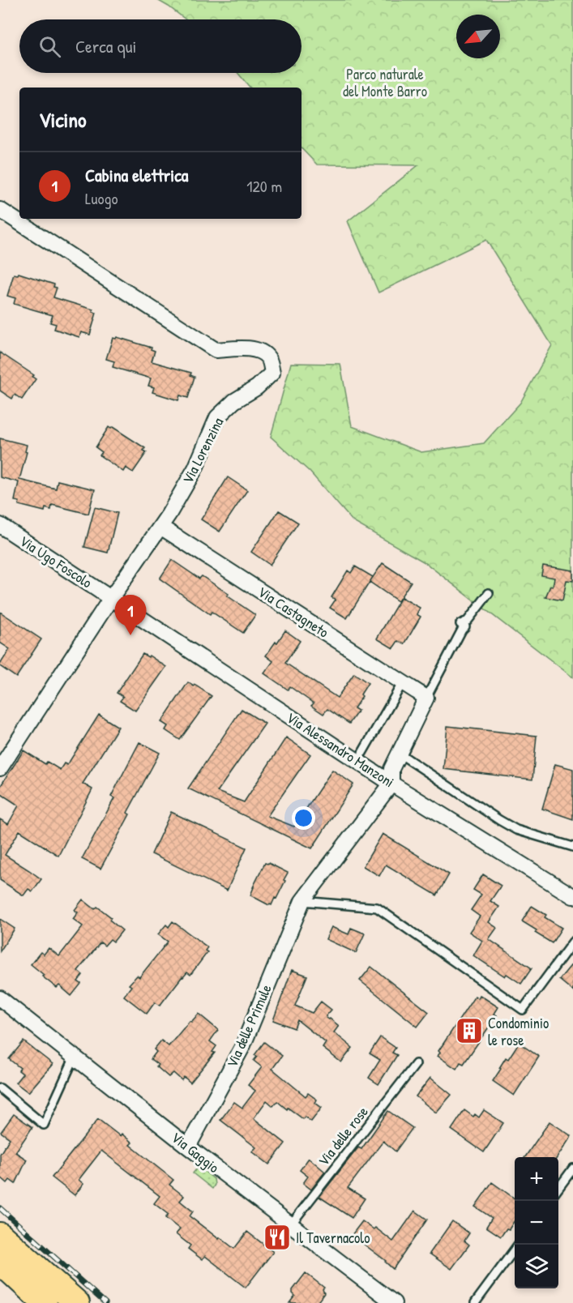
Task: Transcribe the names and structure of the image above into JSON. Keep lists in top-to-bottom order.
{
  "streets": {
    "street": [
      "Via Lorenzina",
      "Via Ugo Foscolo",
      "Via Castagneto",
      "Via Alessandro Manzoni",
      "Via delle Primule",
      "Via Gaggio"
    ],
    "lane": ["Via delle rose"]
  },
  "crossings": [
    ["Via Lorenzina", "Via Ugo Foscolo"],
    ["Via Lorenzina", "Via Castagneto"],
    ["Via Lorenzina", "Via Alessandro Manzoni"],
    ["Via Ugo Foscolo", "Via Alessandro Manzoni"],
    ["Via Alessandro Manzoni", "Via delle Primule"],
    ["Via delle Primule", "Via Gaggio"],
    ["Via delle rose", "Via Gaggio"]
  ],
  "parks": ["Parco naturale del Monte Barro"],
  "places": {
    "building": ["Condominio le rose"],
    "restaurant": ["Il Tavernacolo"]
  },
  "north": "bottom left",
  "page": {
    "search": "Cerca qui",
    "heading": "Vicino",
    "list": [
      {
        "mark": "1",
        "name": "Cabina elettrica",
        "note": "Luogo",
        "value": "120 m"
      }
    ],
    "pins": "1",
    "map_buttons": ["+", "−"]
  }
}
